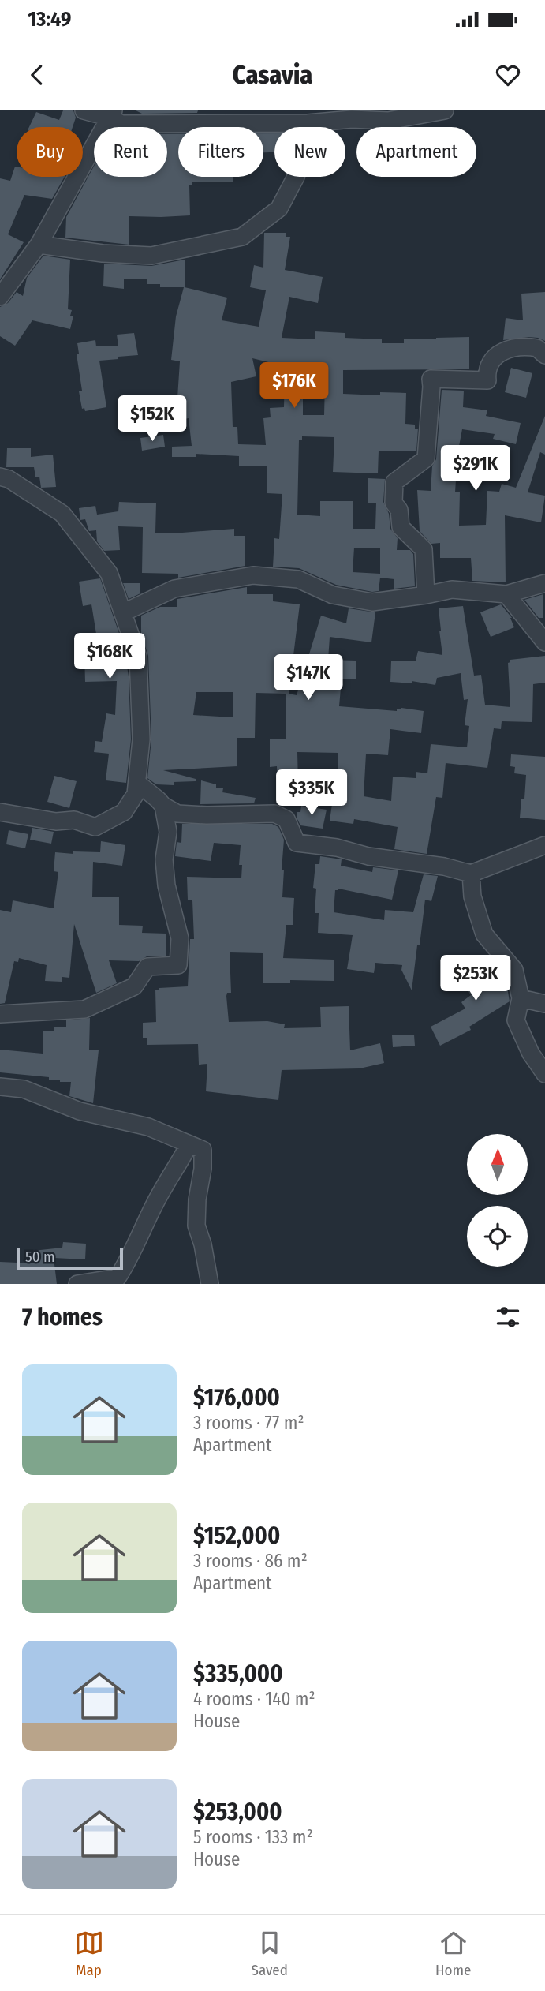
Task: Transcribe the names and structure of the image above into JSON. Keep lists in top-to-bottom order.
{
  "scale_bar": "50 m",
  "north": "top",
  "page": {
    "status": "13:49",
    "header": "Casavia",
    "chip": [
      "Buy",
      "Rent",
      "Filters",
      "New",
      "Apartment"
    ],
    "price": [
      "$176K",
      "$152K",
      "$291K",
      "$168K",
      "$147K",
      "$335K",
      "$253K"
    ],
    "scale": "50 m",
    "heading": "7 homes",
    "list": [
      {
        "name": "$176,000",
        "note": "3 rooms · 77 m² · Apartment"
      },
      {
        "name": "$152,000",
        "note": "3 rooms · 86 m² · Apartment"
      },
      {
        "name": "$335,000",
        "note": "4 rooms · 140 m² · House"
      },
      {
        "name": "$253,000",
        "note": "5 rooms · 133 m² · House"
      }
    ],
    "tabs": ["Map", "Saved", "Home"]
  }
}
